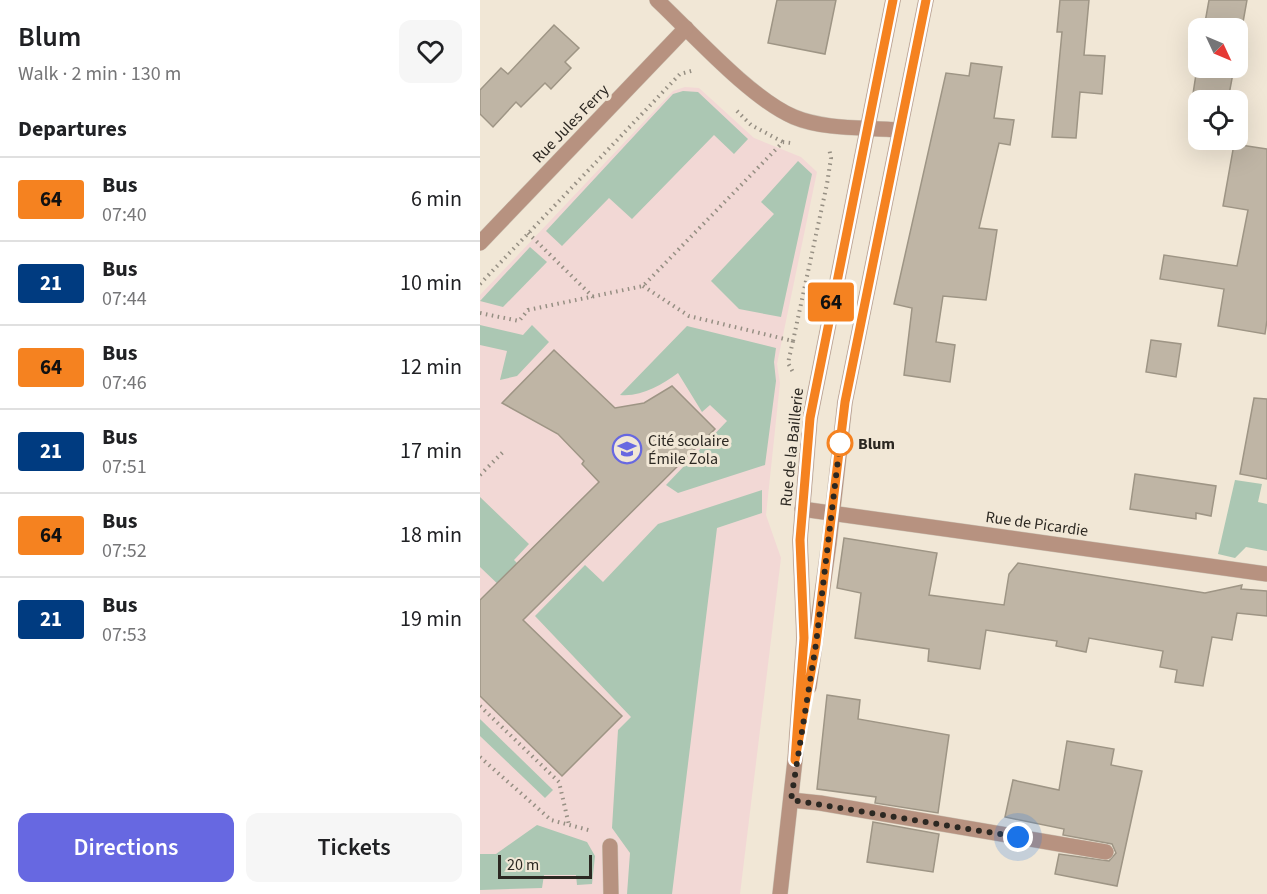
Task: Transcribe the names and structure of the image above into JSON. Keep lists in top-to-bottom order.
{
  "streets": {
    "street": ["Rue Jules Ferry", "Rue de la Baillerie", "Rue de Picardie"]
  },
  "crossings": [
    ["Rue de la Baillerie", "Rue de Picardie"]
  ],
  "places": {
    "other": ["Blum"],
    "school or university": ["Cité scolaire Émile Zola"]
  },
  "lines": ["bus line 64"],
  "scale_bar": "20 m",
  "north": "bottom right",
  "page": {
    "heading": [
      ["Blum", "Walk · 2 min · 130 m"],
      "Departures"
    ],
    "on_map": "64",
    "list": [
      {
        "mark": "64",
        "name": "Bus",
        "note": "07:40",
        "value": "6 min"
      },
      {
        "mark": "21",
        "name": "Bus",
        "note": "07:44",
        "value": "10 min"
      },
      {
        "mark": "64",
        "name": "Bus",
        "note": "07:46",
        "value": "12 min"
      },
      {
        "mark": "21",
        "name": "Bus",
        "note": "07:51",
        "value": "17 min"
      },
      {
        "mark": "64",
        "name": "Bus",
        "note": "07:52",
        "value": "18 min"
      },
      {
        "mark": "21",
        "name": "Bus",
        "note": "07:53",
        "value": "19 min"
      }
    ],
    "buttons": ["Directions", "Tickets"],
    "scale": "20 m"
  }
}
